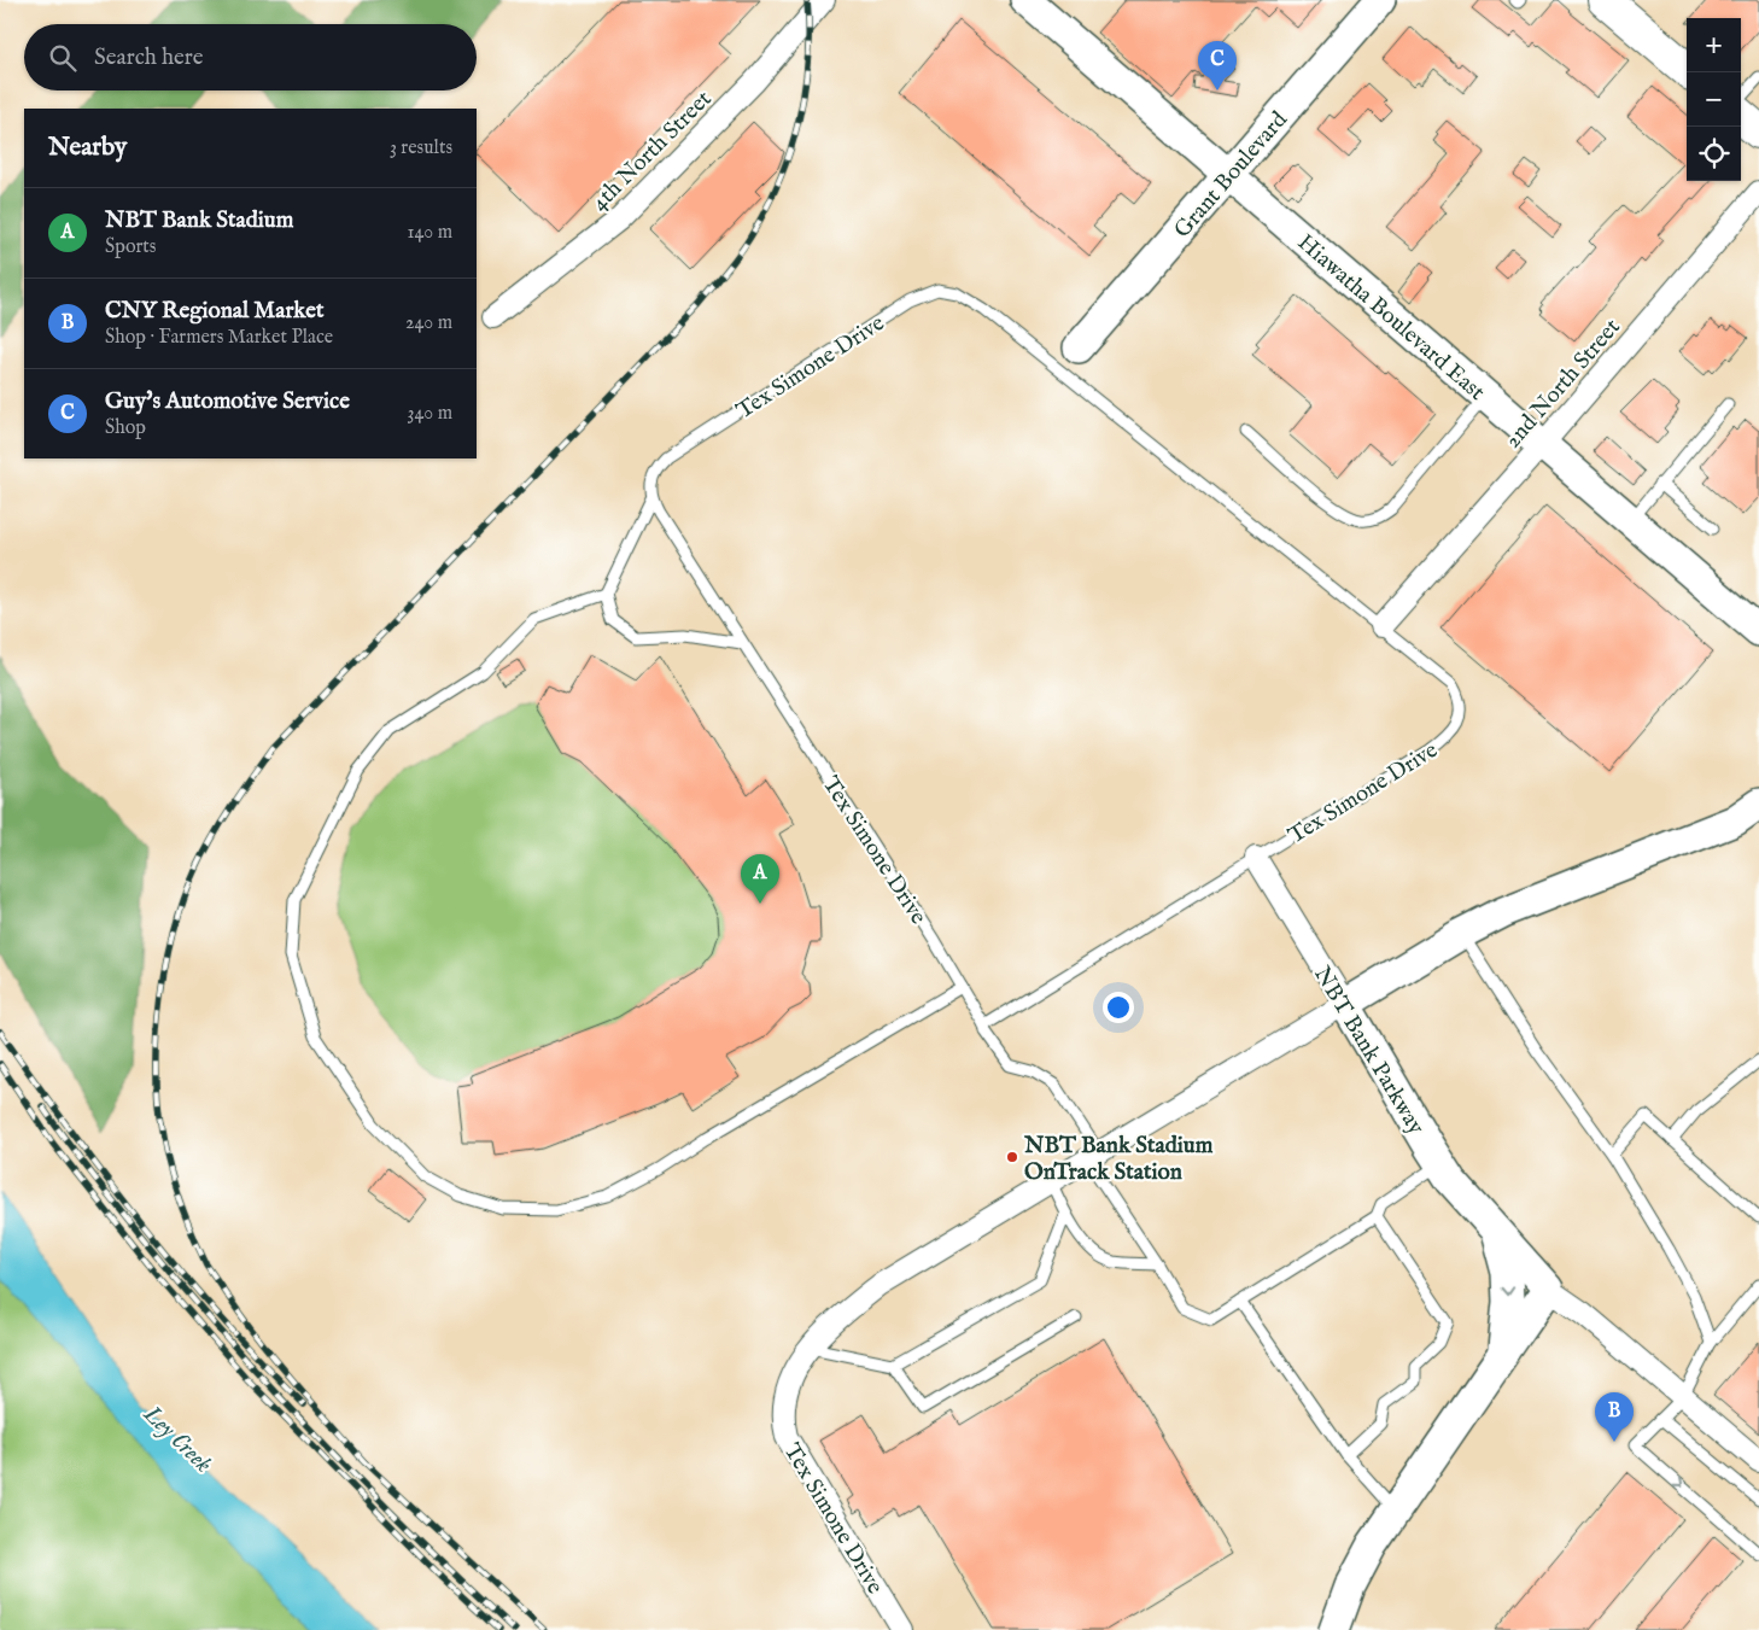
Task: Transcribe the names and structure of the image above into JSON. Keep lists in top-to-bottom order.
{
  "streets": {
    "street": [
      "4th North Street",
      "Grant Boulevard",
      "Hiawatha Boulevard East",
      "Tex Simone Drive",
      "2nd North Street",
      "NBT Bank Parkway"
    ]
  },
  "crossings": [
    ["Grant Boulevard", "Hiawatha Boulevard East"],
    ["Grant Boulevard", "Tex Simone Drive"],
    ["Hiawatha Boulevard East", "2nd North Street"],
    ["Tex Simone Drive", "2nd North Street"],
    ["Tex Simone Drive", "NBT Bank Parkway"]
  ],
  "water": ["Ley Creek"],
  "places": ["NBT Bank Stadium OnTrack Station"],
  "page": {
    "map_buttons": ["+", "−"],
    "search": "Search here",
    "pins": ["C", "A", "B"],
    "heading": ["Nearby", "3 results"],
    "list": [
      {
        "mark": "A",
        "name": "NBT Bank Stadium",
        "note": "Sports",
        "value": "140 m"
      },
      {
        "mark": "B",
        "name": "CNY Regional Market",
        "note": "Shop · Farmers Market Place",
        "value": "240 m"
      },
      {
        "mark": "C",
        "name": "Guy's Automotive Service",
        "note": "Shop",
        "value": "340 m"
      }
    ]
  }
}
